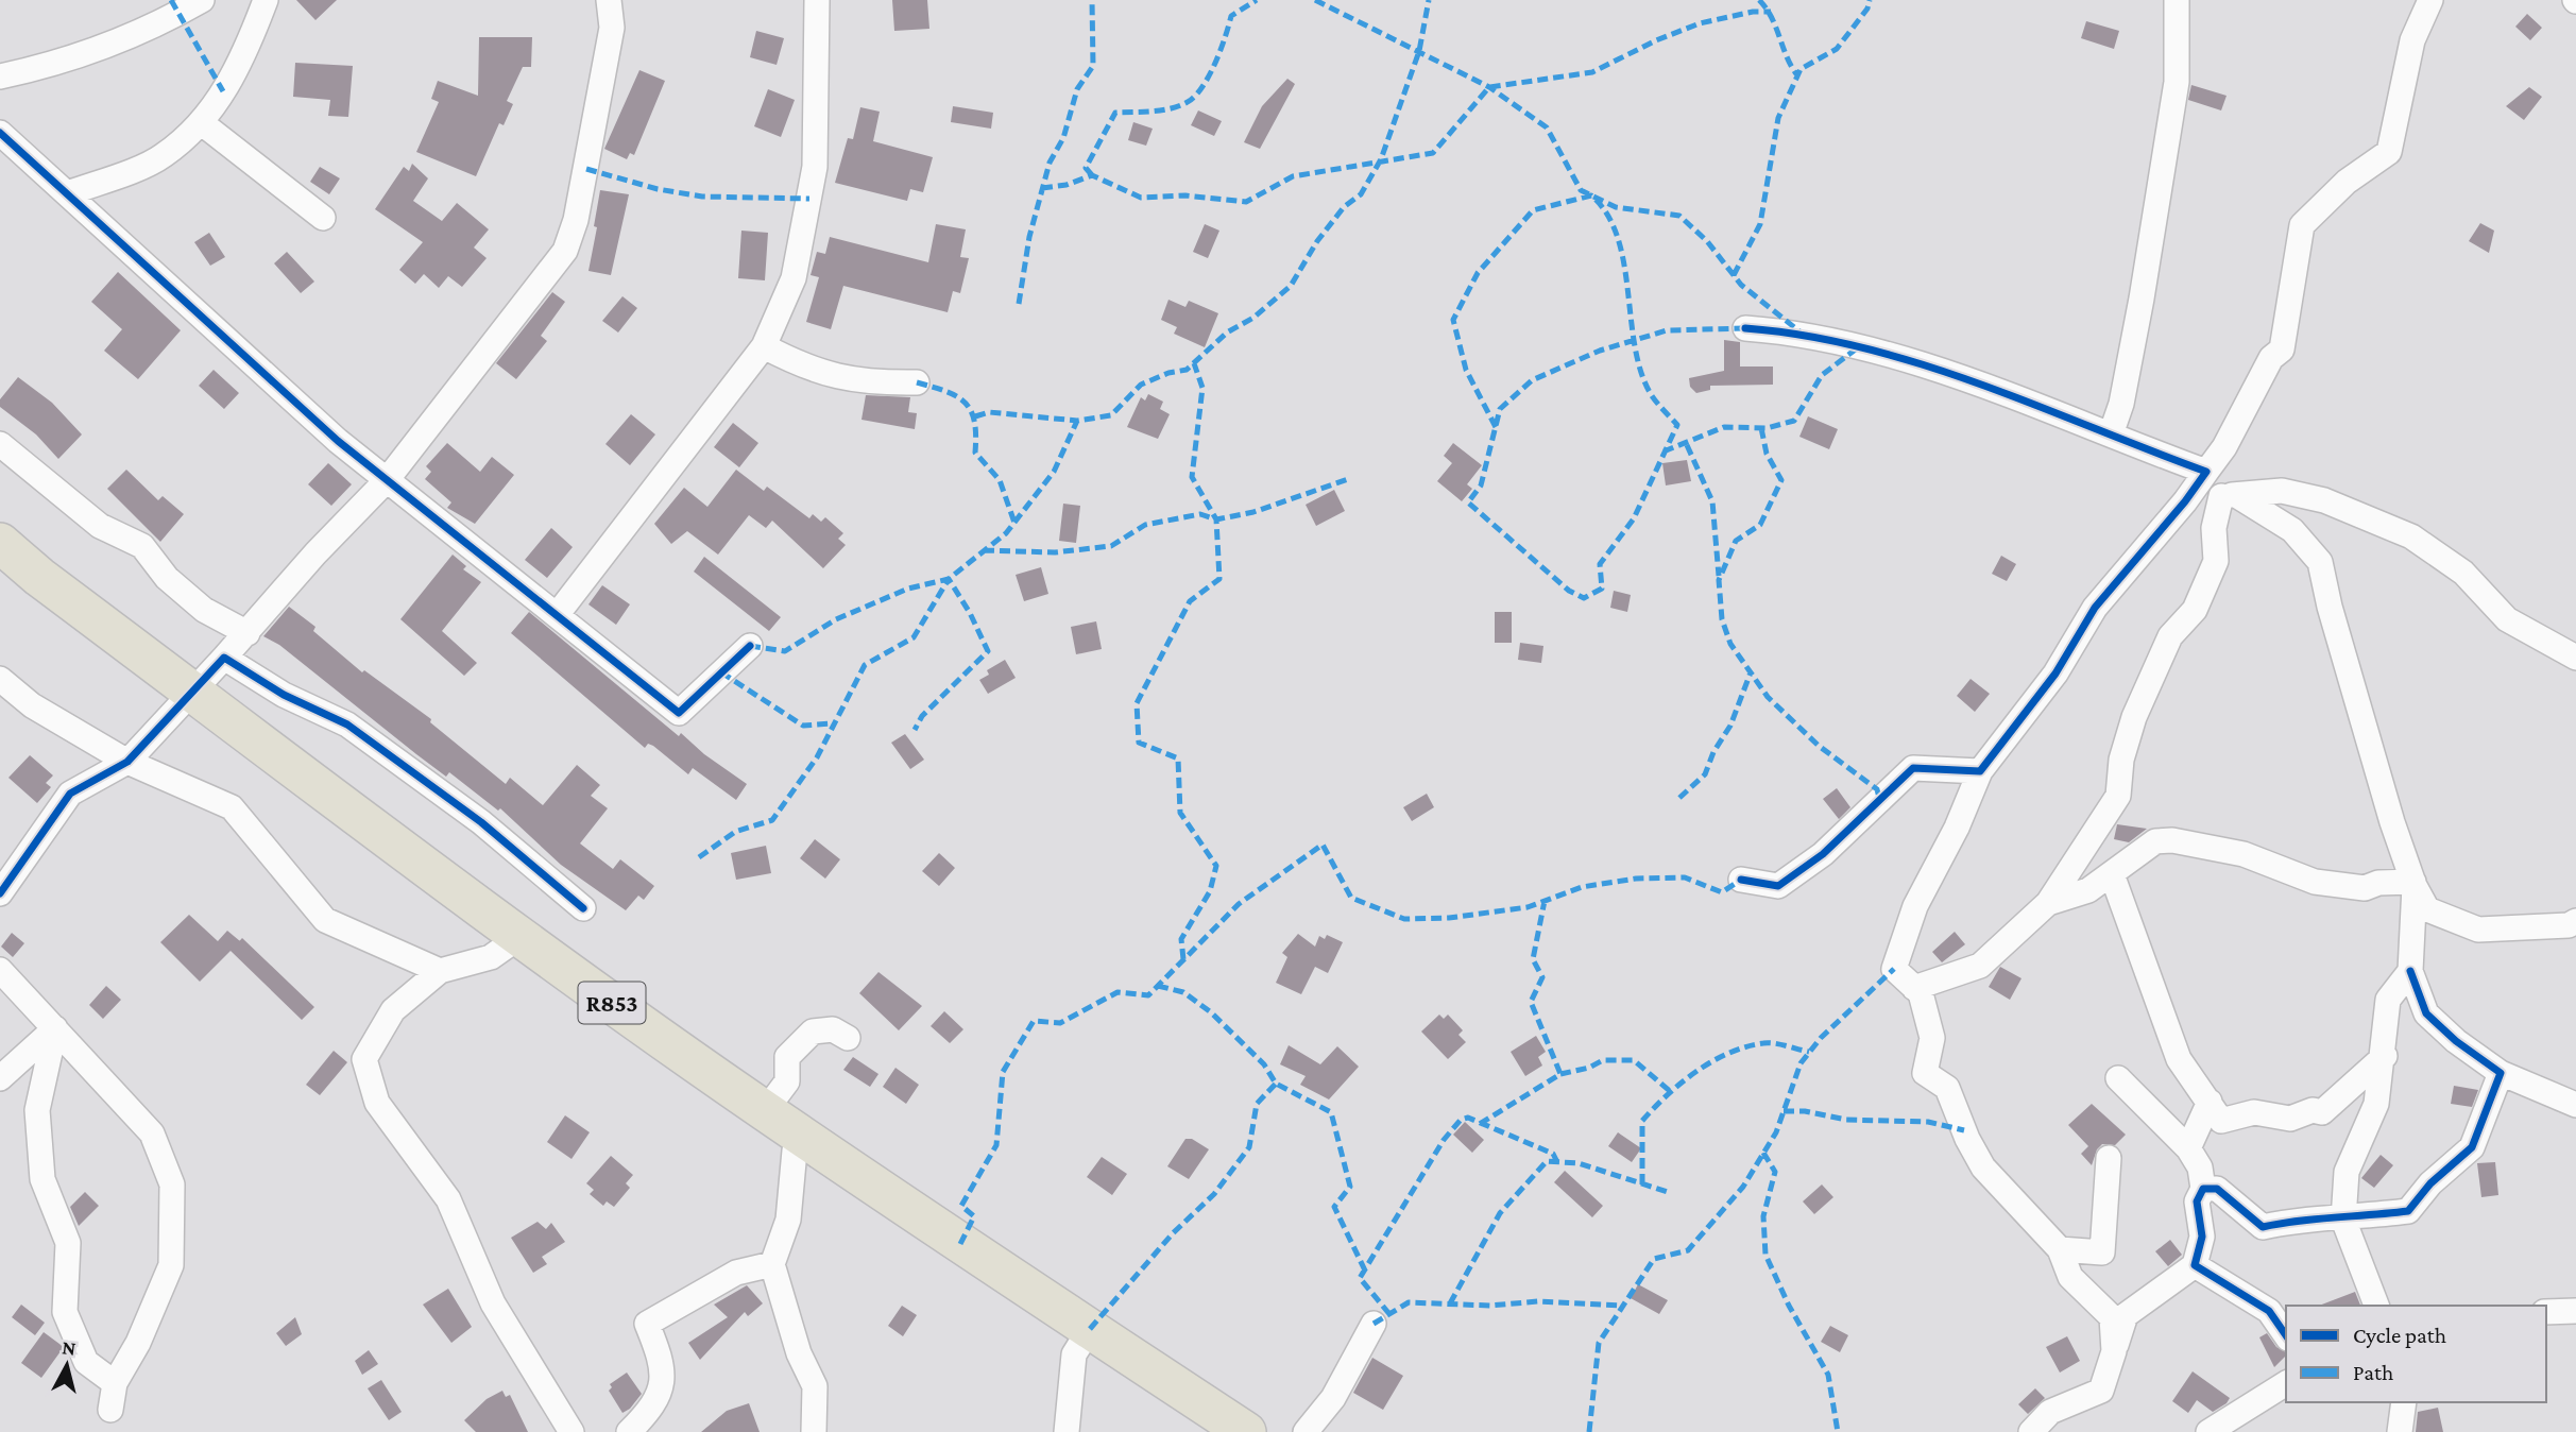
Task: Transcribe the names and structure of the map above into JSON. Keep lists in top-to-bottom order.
{
  "streets": {
    "main road": ["R853"]
  },
  "legend": ["Cycle path", "Path"],
  "north": "top"
}
